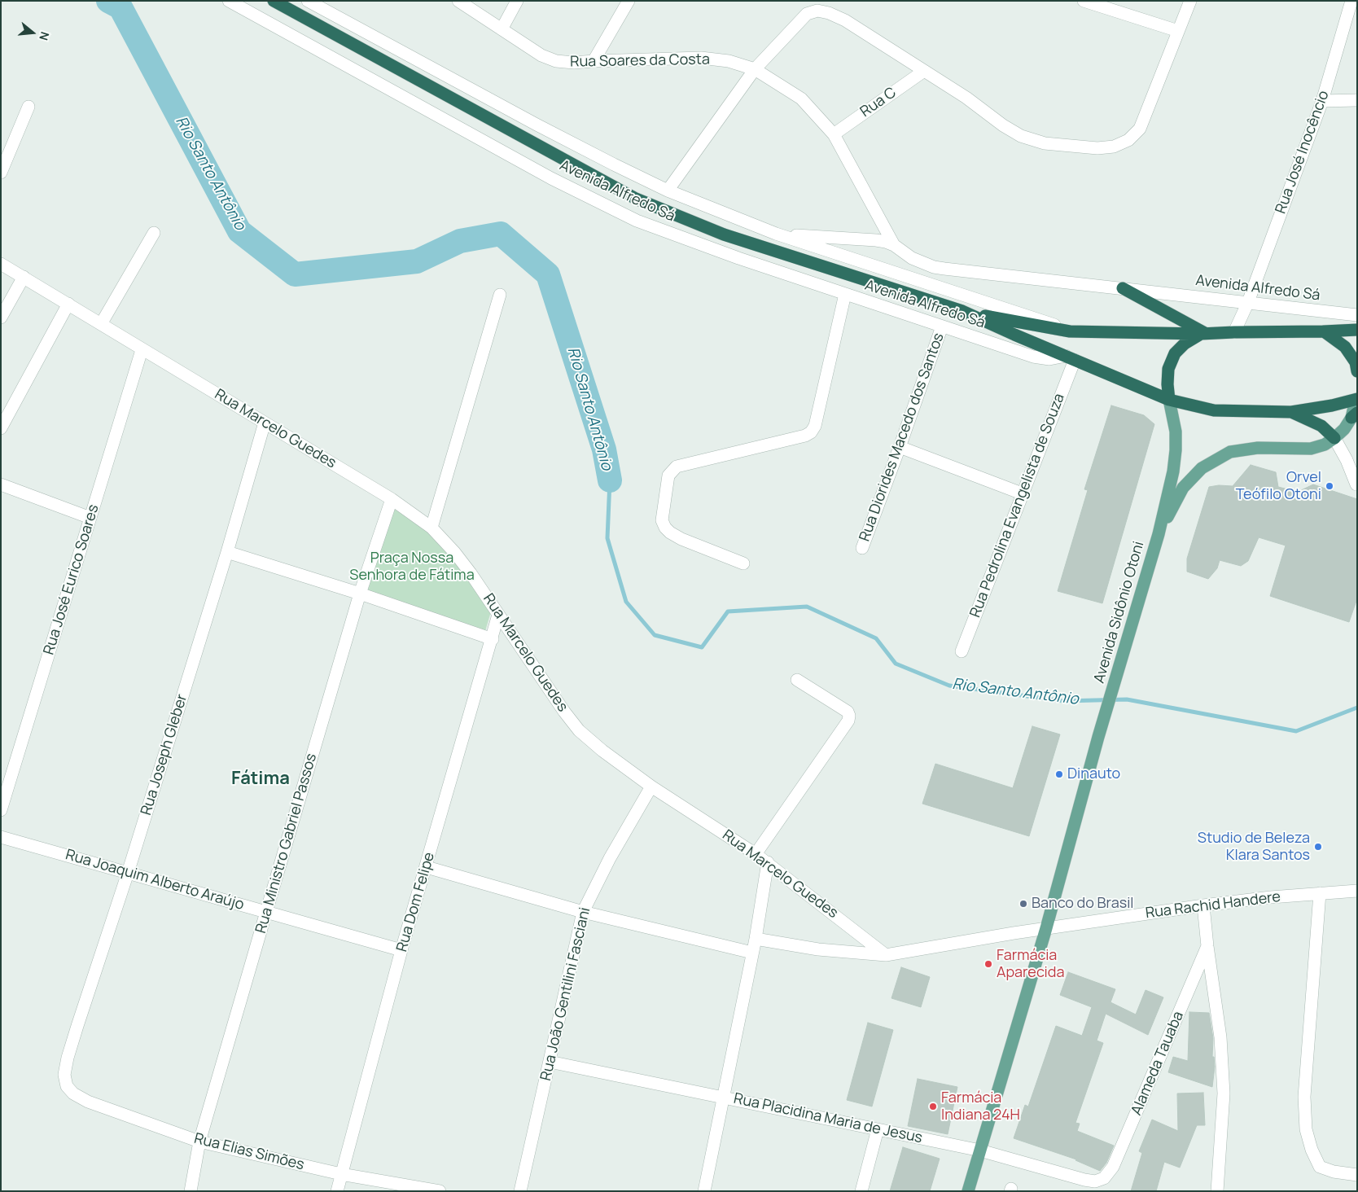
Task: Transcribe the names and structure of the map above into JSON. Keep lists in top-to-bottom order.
{
  "streets": {
    "highway": ["Avenida Alfredo Sá"],
    "main road": ["Avenida Sidônio Otoni"],
    "street": [
      "Rua Soares da Costa",
      "Rua C",
      "Rua José Inocêncio",
      "Rua Marcelo Guedes",
      "Rua Diorides Macedo dos Santos",
      "Rua Pedrolina Evangelista de Souza",
      "Rua José Eurico Soares",
      "Rua Joseph Gleber",
      "Rua Ministro Gabriel Passos",
      "Rua Joaquim Alberto Araújo",
      "Rua Dom Felipe",
      "Rua Rachid Handere",
      "Rua João Gentilini Fasciani",
      "Alameda Tauaba",
      "Rua Placidina Maria de Jesus",
      "Rua Elias Simões"
    ]
  },
  "crossings": [
    ["Rua Soares da Costa", "Rua C"],
    ["Rua Soares da Costa", "Avenida Alfredo Sá"],
    ["Rua José Inocêncio", "Avenida Alfredo Sá"],
    ["Avenida Alfredo Sá", "Rua Diorides Macedo dos Santos"],
    ["Avenida Alfredo Sá", "Rua Pedrolina Evangelista de Souza"],
    ["Rua Marcelo Guedes", "Rua José Eurico Soares"],
    ["Rua Marcelo Guedes", "Rua Joseph Gleber"],
    ["Rua Marcelo Guedes", "Rua Ministro Gabriel Passos"],
    ["Rua Marcelo Guedes", "Rua Dom Felipe"],
    ["Rua Marcelo Guedes", "Rua João Gentilini Fasciani"],
    ["Avenida Sidônio Otoni", "Rua Rachid Handere"],
    ["Avenida Sidônio Otoni", "Rua Placidina Maria de Jesus"],
    ["Rua Joseph Gleber", "Rua Joaquim Alberto Araújo"],
    ["Rua Joseph Gleber", "Rua Elias Simões"],
    ["Rua Ministro Gabriel Passos", "Rua Joaquim Alberto Araújo"],
    ["Rua Ministro Gabriel Passos", "Rua Elias Simões"],
    ["Rua Joaquim Alberto Araújo", "Rua Dom Felipe"],
    ["Rua Dom Felipe", "Rua Elias Simões"],
    ["Rua João Gentilini Fasciani", "Rua Placidina Maria de Jesus"],
    ["Alameda Tauaba", "Rua Placidina Maria de Jesus"]
  ],
  "districts": ["Fátima"],
  "water": ["Rio Santo Antônio"],
  "parks": ["Praça Nossa Senhora de Fátima"],
  "places": [
    "Orvel Teófilo Otoni",
    "Dinauto",
    "Studio de Beleza Klara Santos",
    "Banco do Brasil",
    "Farmácia Aparecida",
    "Farmácia Indiana 24H"
  ],
  "north": "right"
}
